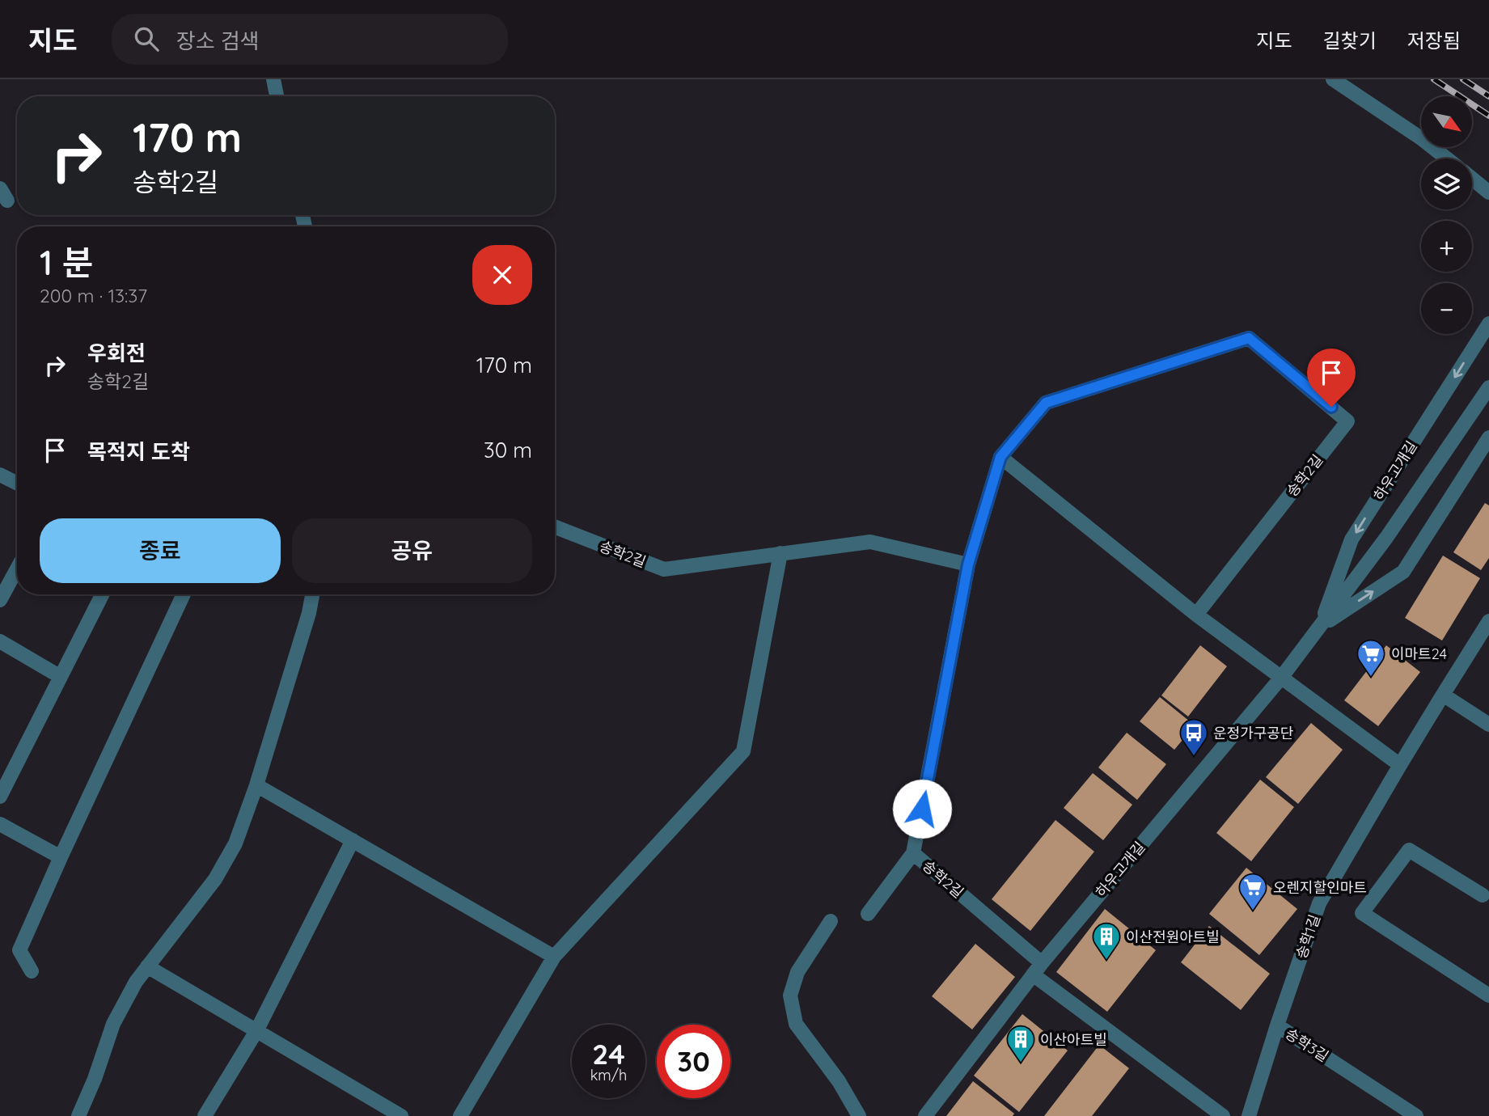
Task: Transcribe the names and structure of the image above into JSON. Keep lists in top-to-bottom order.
{
  "streets": {
    "street": [
      "하우고개길",
      "송학2길",
      "송학1길",
      "송학3길"
    ]
  },
  "crossings": [
    ["하우고개길", "송학2길"],
    ["송학1길", "송학3길"]
  ],
  "places": {
    "supermarket": ["이마트24", "오렌지할인마트"],
    "bus stop": ["운정가구공단"],
    "building": ["이산전원아트빌", "이산아트빌"]
  },
  "north": "bottom right",
  "page": {
    "header": "지도",
    "search": "장소 검색",
    "nav": ["지도", "길찾기", "저장됨"],
    "map_buttons": ["+", "−"],
    "turn": ["170 m", "송학2길"],
    "heading": ["1 분", "200 m · 13:37"],
    "list": [
      {
        "name": "우회전",
        "note": "송학2길",
        "value": "170 m"
      },
      {
        "name": "목적지 도착",
        "value": "30 m"
      }
    ],
    "buttons": ["종료", "공유"],
    "speed": "24 km/h",
    "limit": "30"
  }
}
